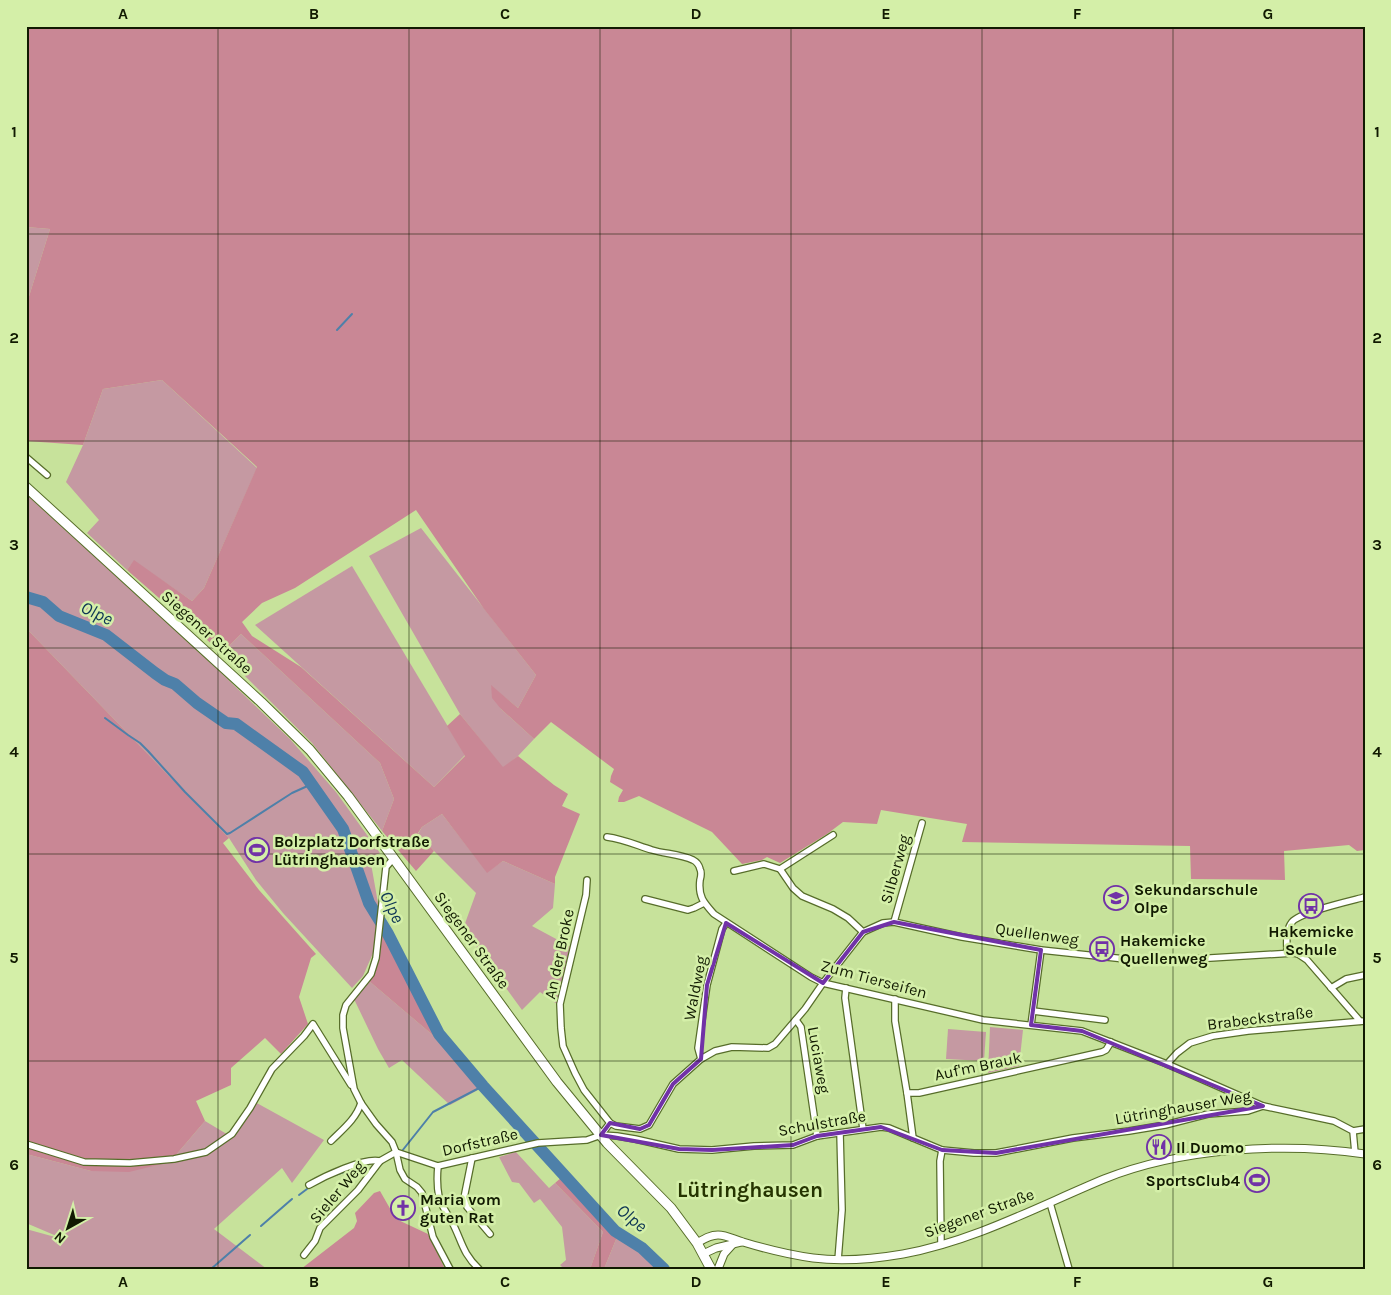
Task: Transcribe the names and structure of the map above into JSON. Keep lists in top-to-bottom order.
{
  "streets": {
    "main road": ["Siegener Straße"],
    "street": [
      "Silberweg",
      "Quellenweg",
      "An der Broke",
      "Zum Tierseifen",
      "Waldweg",
      "Brabeckstraße",
      "Luciaweg",
      "Auf'm Brauk",
      "Lütringhauser Weg",
      "Schulstraße",
      "Dorfstraße",
      "Sieler Weg"
    ]
  },
  "crossings": [
    ["Siegener Straße", "Schulstraße"],
    ["Siegener Straße", "Dorfstraße"],
    ["Silberweg", "Quellenweg"],
    ["Zum Tierseifen", "Waldweg"],
    ["Zum Tierseifen", "Brabeckstraße"],
    ["Zum Tierseifen", "Auf'm Brauk"],
    ["Zum Tierseifen", "Lütringhauser Weg"],
    ["Luciaweg", "Schulstraße"],
    ["Lütringhauser Weg", "Schulstraße"],
    ["Schulstraße", "Dorfstraße"],
    ["Dorfstraße", "Sieler Weg"]
  ],
  "districts": ["Lütringhausen"],
  "water": ["Olpe"],
  "places": {
    "sports": ["Bolzplatz Dorfstraße Lütringhausen", "SportsClub4"],
    "school or university": ["Sekundarschule Olpe"],
    "bus stop": ["Hakemicke Schule", "Hakemicke Quellenweg"],
    "restaurant": ["Il Duomo"],
    "church": ["Maria vom guten Rat"]
  },
  "north": "bottom left",
  "grid": {
    "columns": [
      "A",
      "B",
      "C",
      "D",
      "E",
      "F",
      "G"
    ],
    "rows": [
      "1",
      "2",
      "3",
      "4",
      "5",
      "6"
    ]
  }
}
